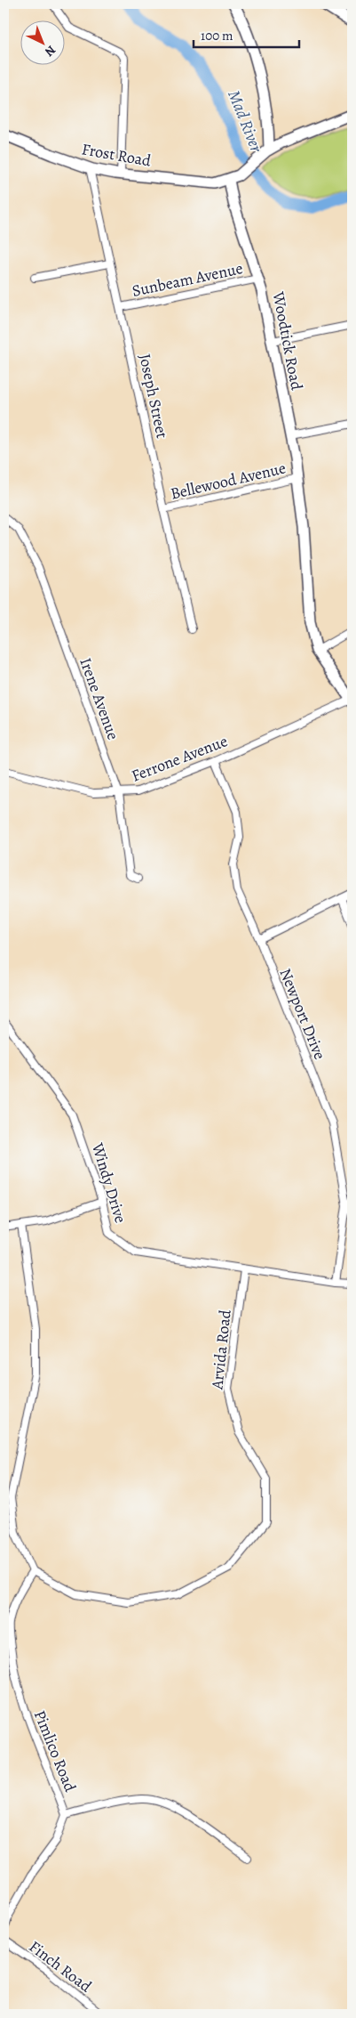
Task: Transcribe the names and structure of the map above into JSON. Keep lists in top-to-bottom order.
{
  "streets": {
    "main road": ["Frost Road", "Woodtick Road"],
    "street": [
      "Sunbeam Avenue",
      "Joseph Street",
      "Bellewood Avenue",
      "Irene Avenue",
      "Ferrone Avenue",
      "Newport Drive",
      "Windy Drive",
      "Arvida Road",
      "Pimlico Road",
      "Finch Road"
    ]
  },
  "crossings": [
    ["Frost Road", "Woodtick Road"],
    ["Frost Road", "Joseph Street"],
    ["Sunbeam Avenue", "Woodtick Road"],
    ["Sunbeam Avenue", "Joseph Street"],
    ["Woodtick Road", "Bellewood Avenue"],
    ["Woodtick Road", "Ferrone Avenue"],
    ["Joseph Street", "Bellewood Avenue"],
    ["Irene Avenue", "Ferrone Avenue"],
    ["Ferrone Avenue", "Newport Drive"],
    ["Newport Drive", "Windy Drive"],
    ["Windy Drive", "Arvida Road"],
    ["Arvida Road", "Pimlico Road"]
  ],
  "water": ["Mad River"],
  "scale_bar": "100 m",
  "north": "bottom right"
}
